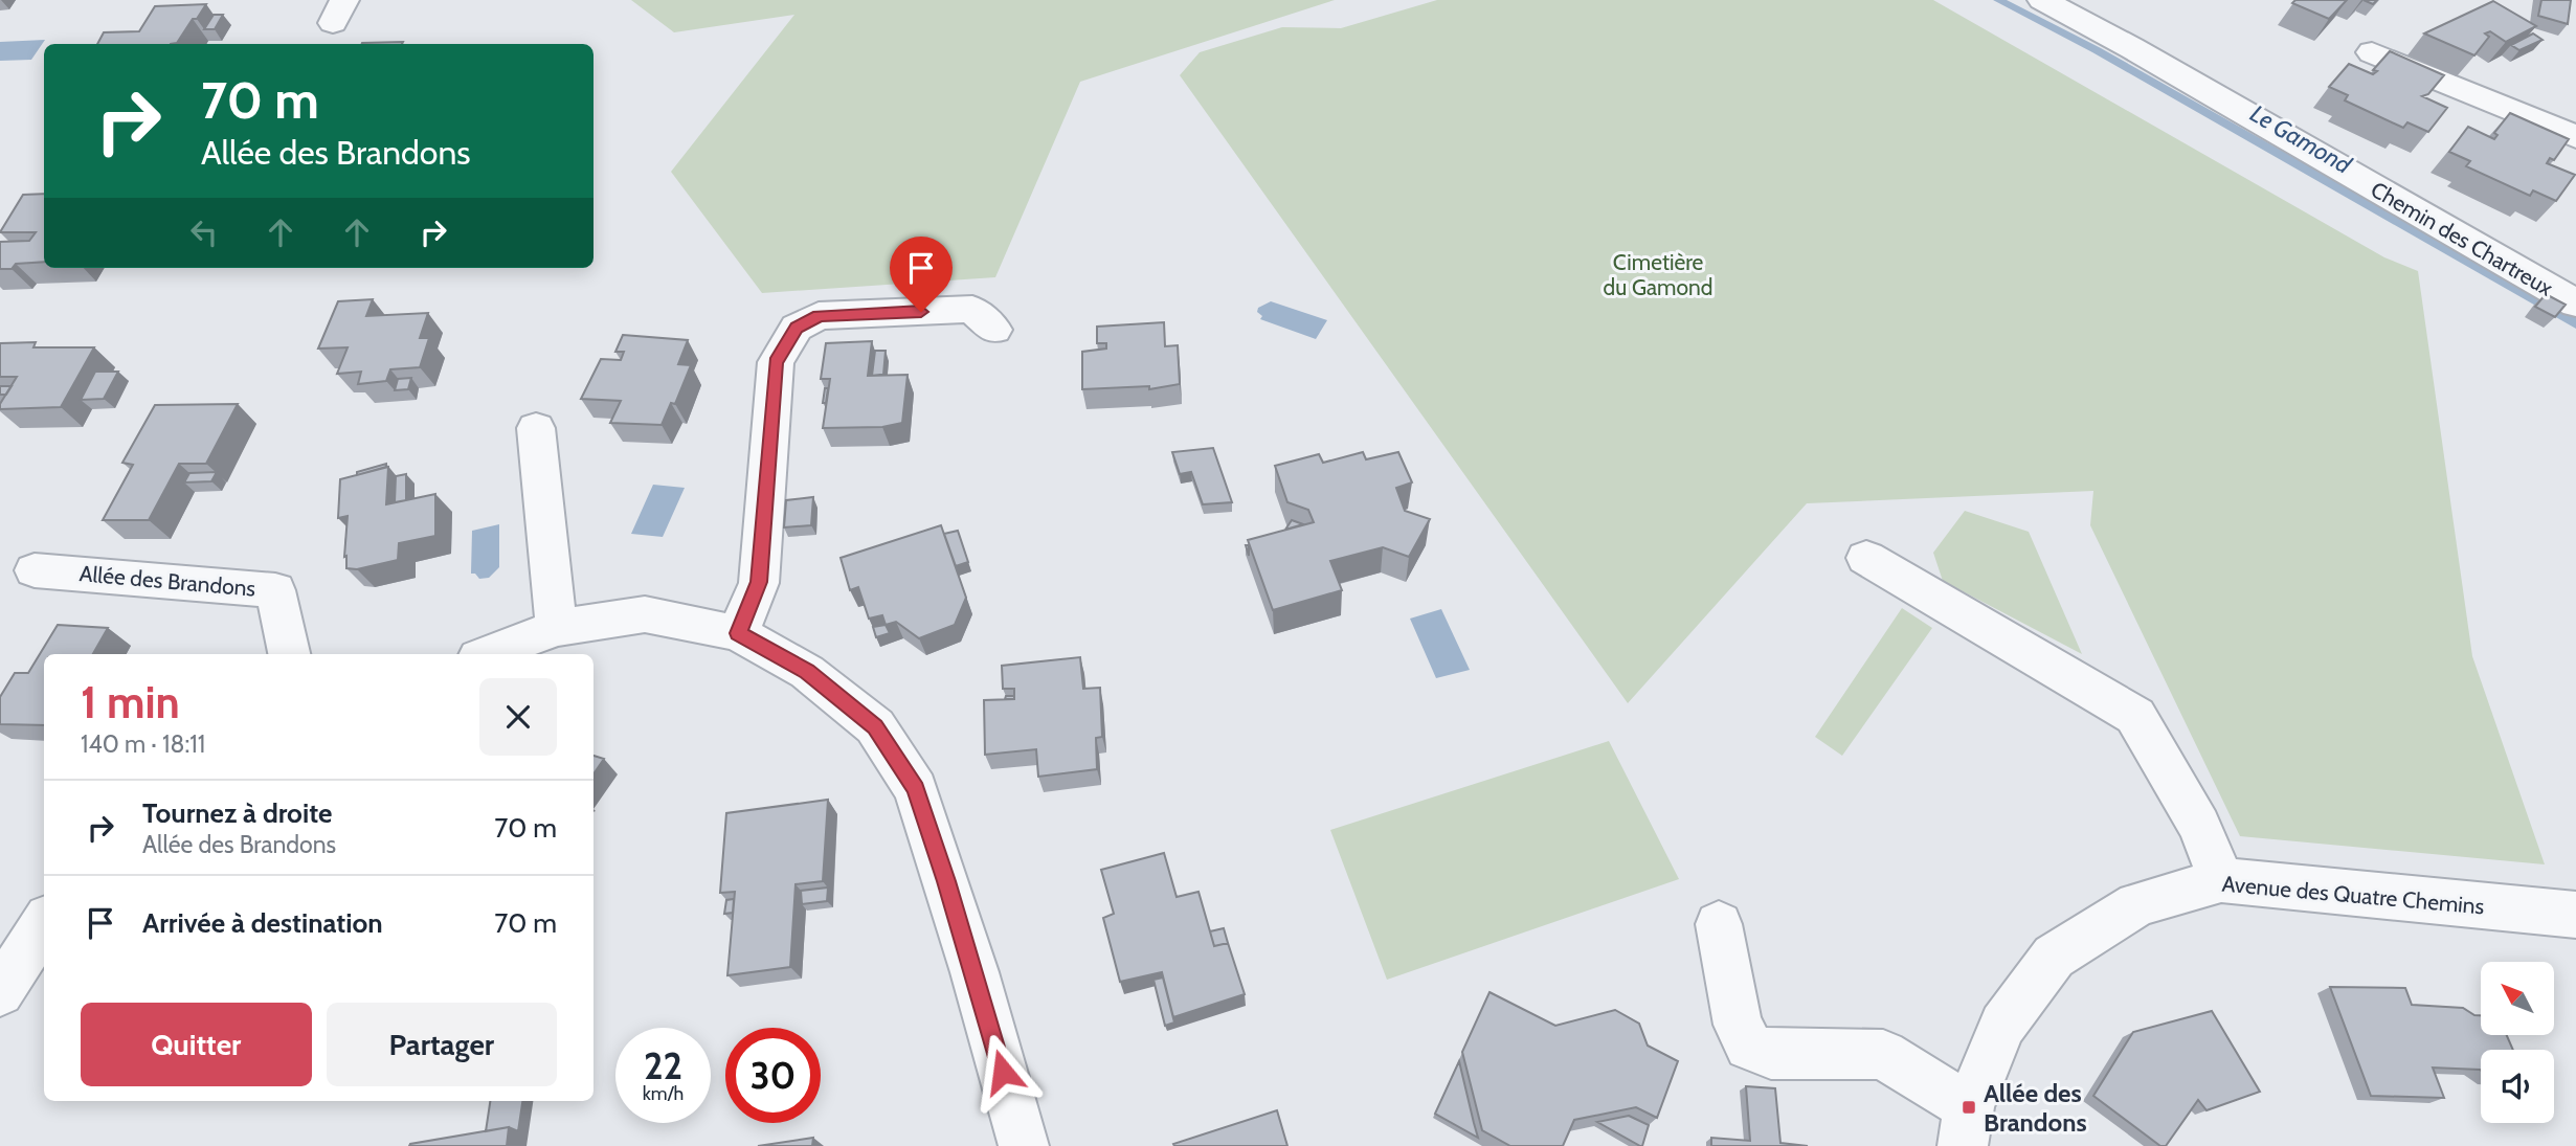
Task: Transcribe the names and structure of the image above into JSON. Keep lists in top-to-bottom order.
{
  "streets": {
    "street": ["Chemin des Chartreux", "Allée des Brandons", "Avenue des Quatre Chemins"]
  },
  "water": ["Le Gamond"],
  "parks": ["Cimetière du Gamond"],
  "places": {
    "transit": ["Allée des Brandons"]
  },
  "north": "top left",
  "page": {
    "turn": ["70 m", "Allée des Brandons"],
    "heading": ["1 min", "140 m · 18:11"],
    "list": [
      {
        "name": "Tournez à droite",
        "note": "Allée des Brandons",
        "value": "70 m"
      },
      {
        "name": "Arrivée à destination",
        "value": "70 m"
      }
    ],
    "buttons": ["Quitter", "Partager"],
    "speed": "22 km/h",
    "limit": "30"
  }
}
